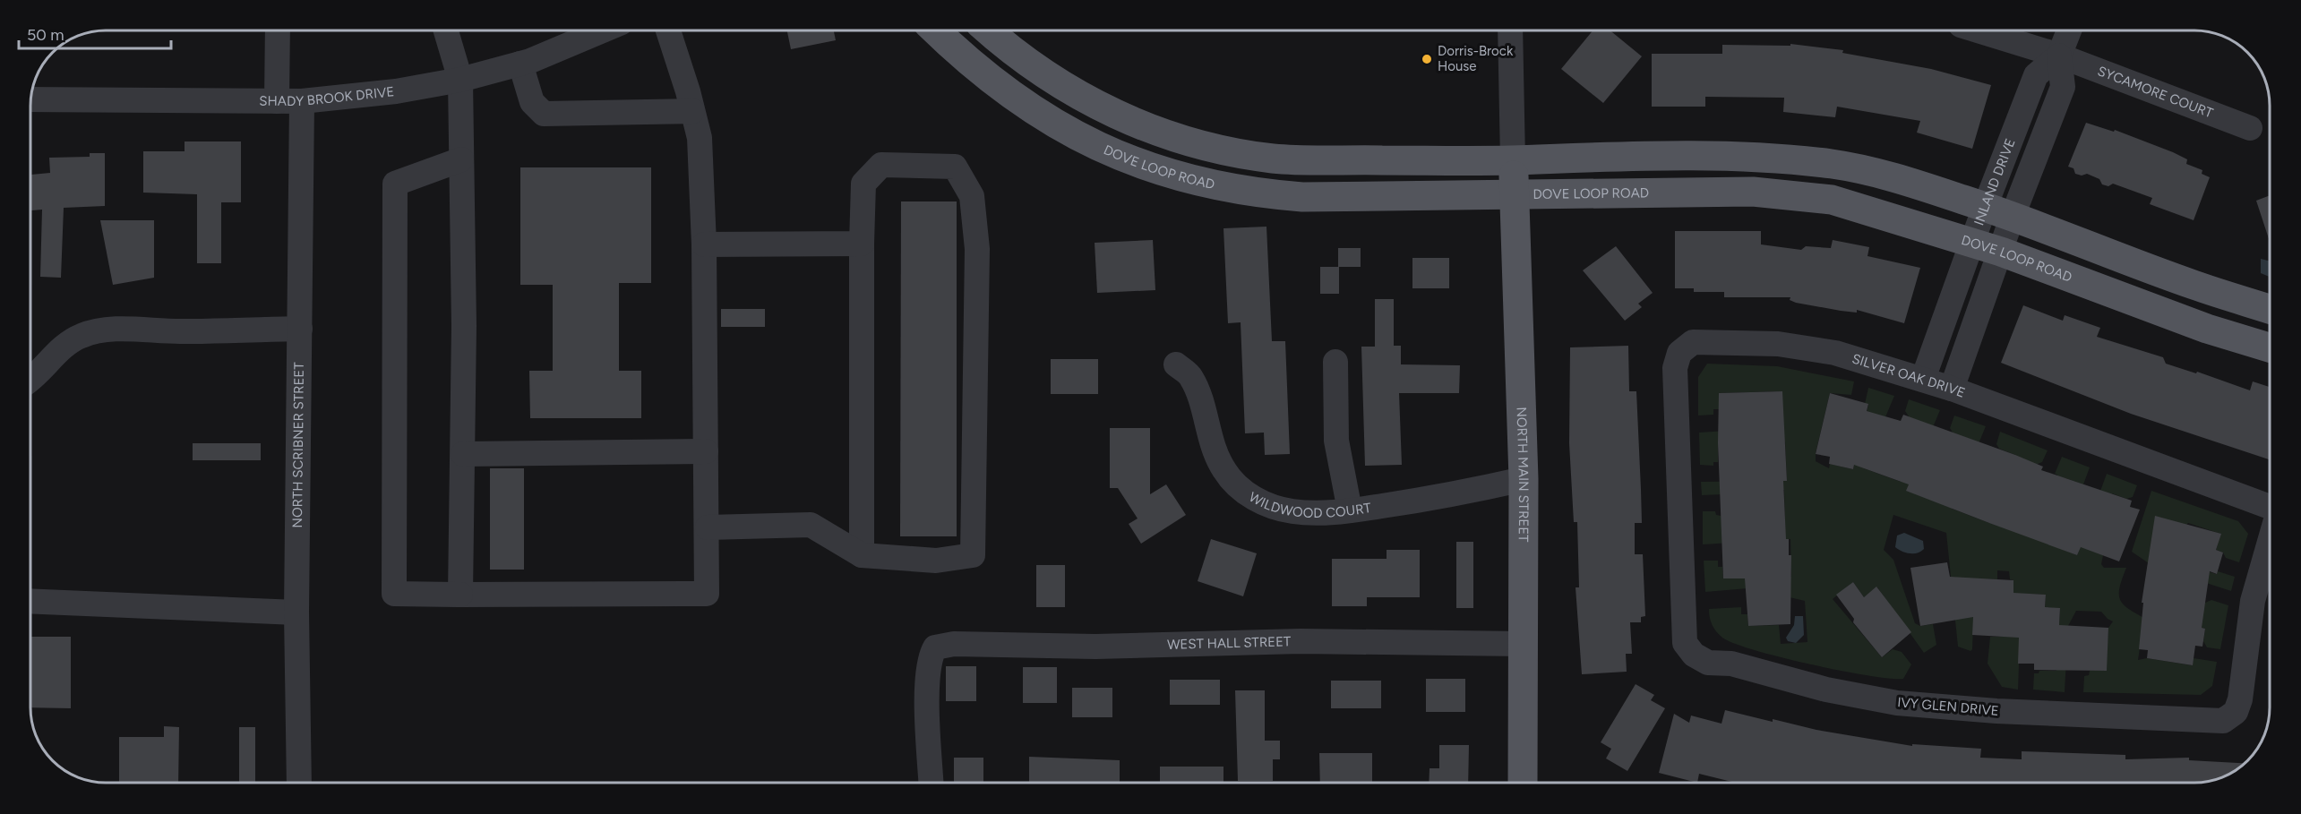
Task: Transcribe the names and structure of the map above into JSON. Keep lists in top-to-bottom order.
{
  "streets": {
    "main road": ["DOVE LOOP ROAD", "NORTH MAIN STREET"],
    "street": [
      "SYCAMORE COURT",
      "SHADY BROOK DRIVE",
      "INLAND DRIVE",
      "SILVER OAK DRIVE",
      "NORTH SCRIBNER STREET",
      "WILDWOOD COURT",
      "WEST HALL STREET",
      "IVY GLEN DRIVE"
    ]
  },
  "crossings": [
    ["SYCAMORE COURT", "INLAND DRIVE"],
    ["SHADY BROOK DRIVE", "NORTH SCRIBNER STREET"],
    ["DOVE LOOP ROAD", "INLAND DRIVE"],
    ["DOVE LOOP ROAD", "NORTH MAIN STREET"],
    ["INLAND DRIVE", "SILVER OAK DRIVE"],
    ["SILVER OAK DRIVE", "IVY GLEN DRIVE"],
    ["NORTH MAIN STREET", "WILDWOOD COURT"],
    ["NORTH MAIN STREET", "WEST HALL STREET"]
  ],
  "places": ["Dorris-Brock House"],
  "scale_bar": "50 m"
}
